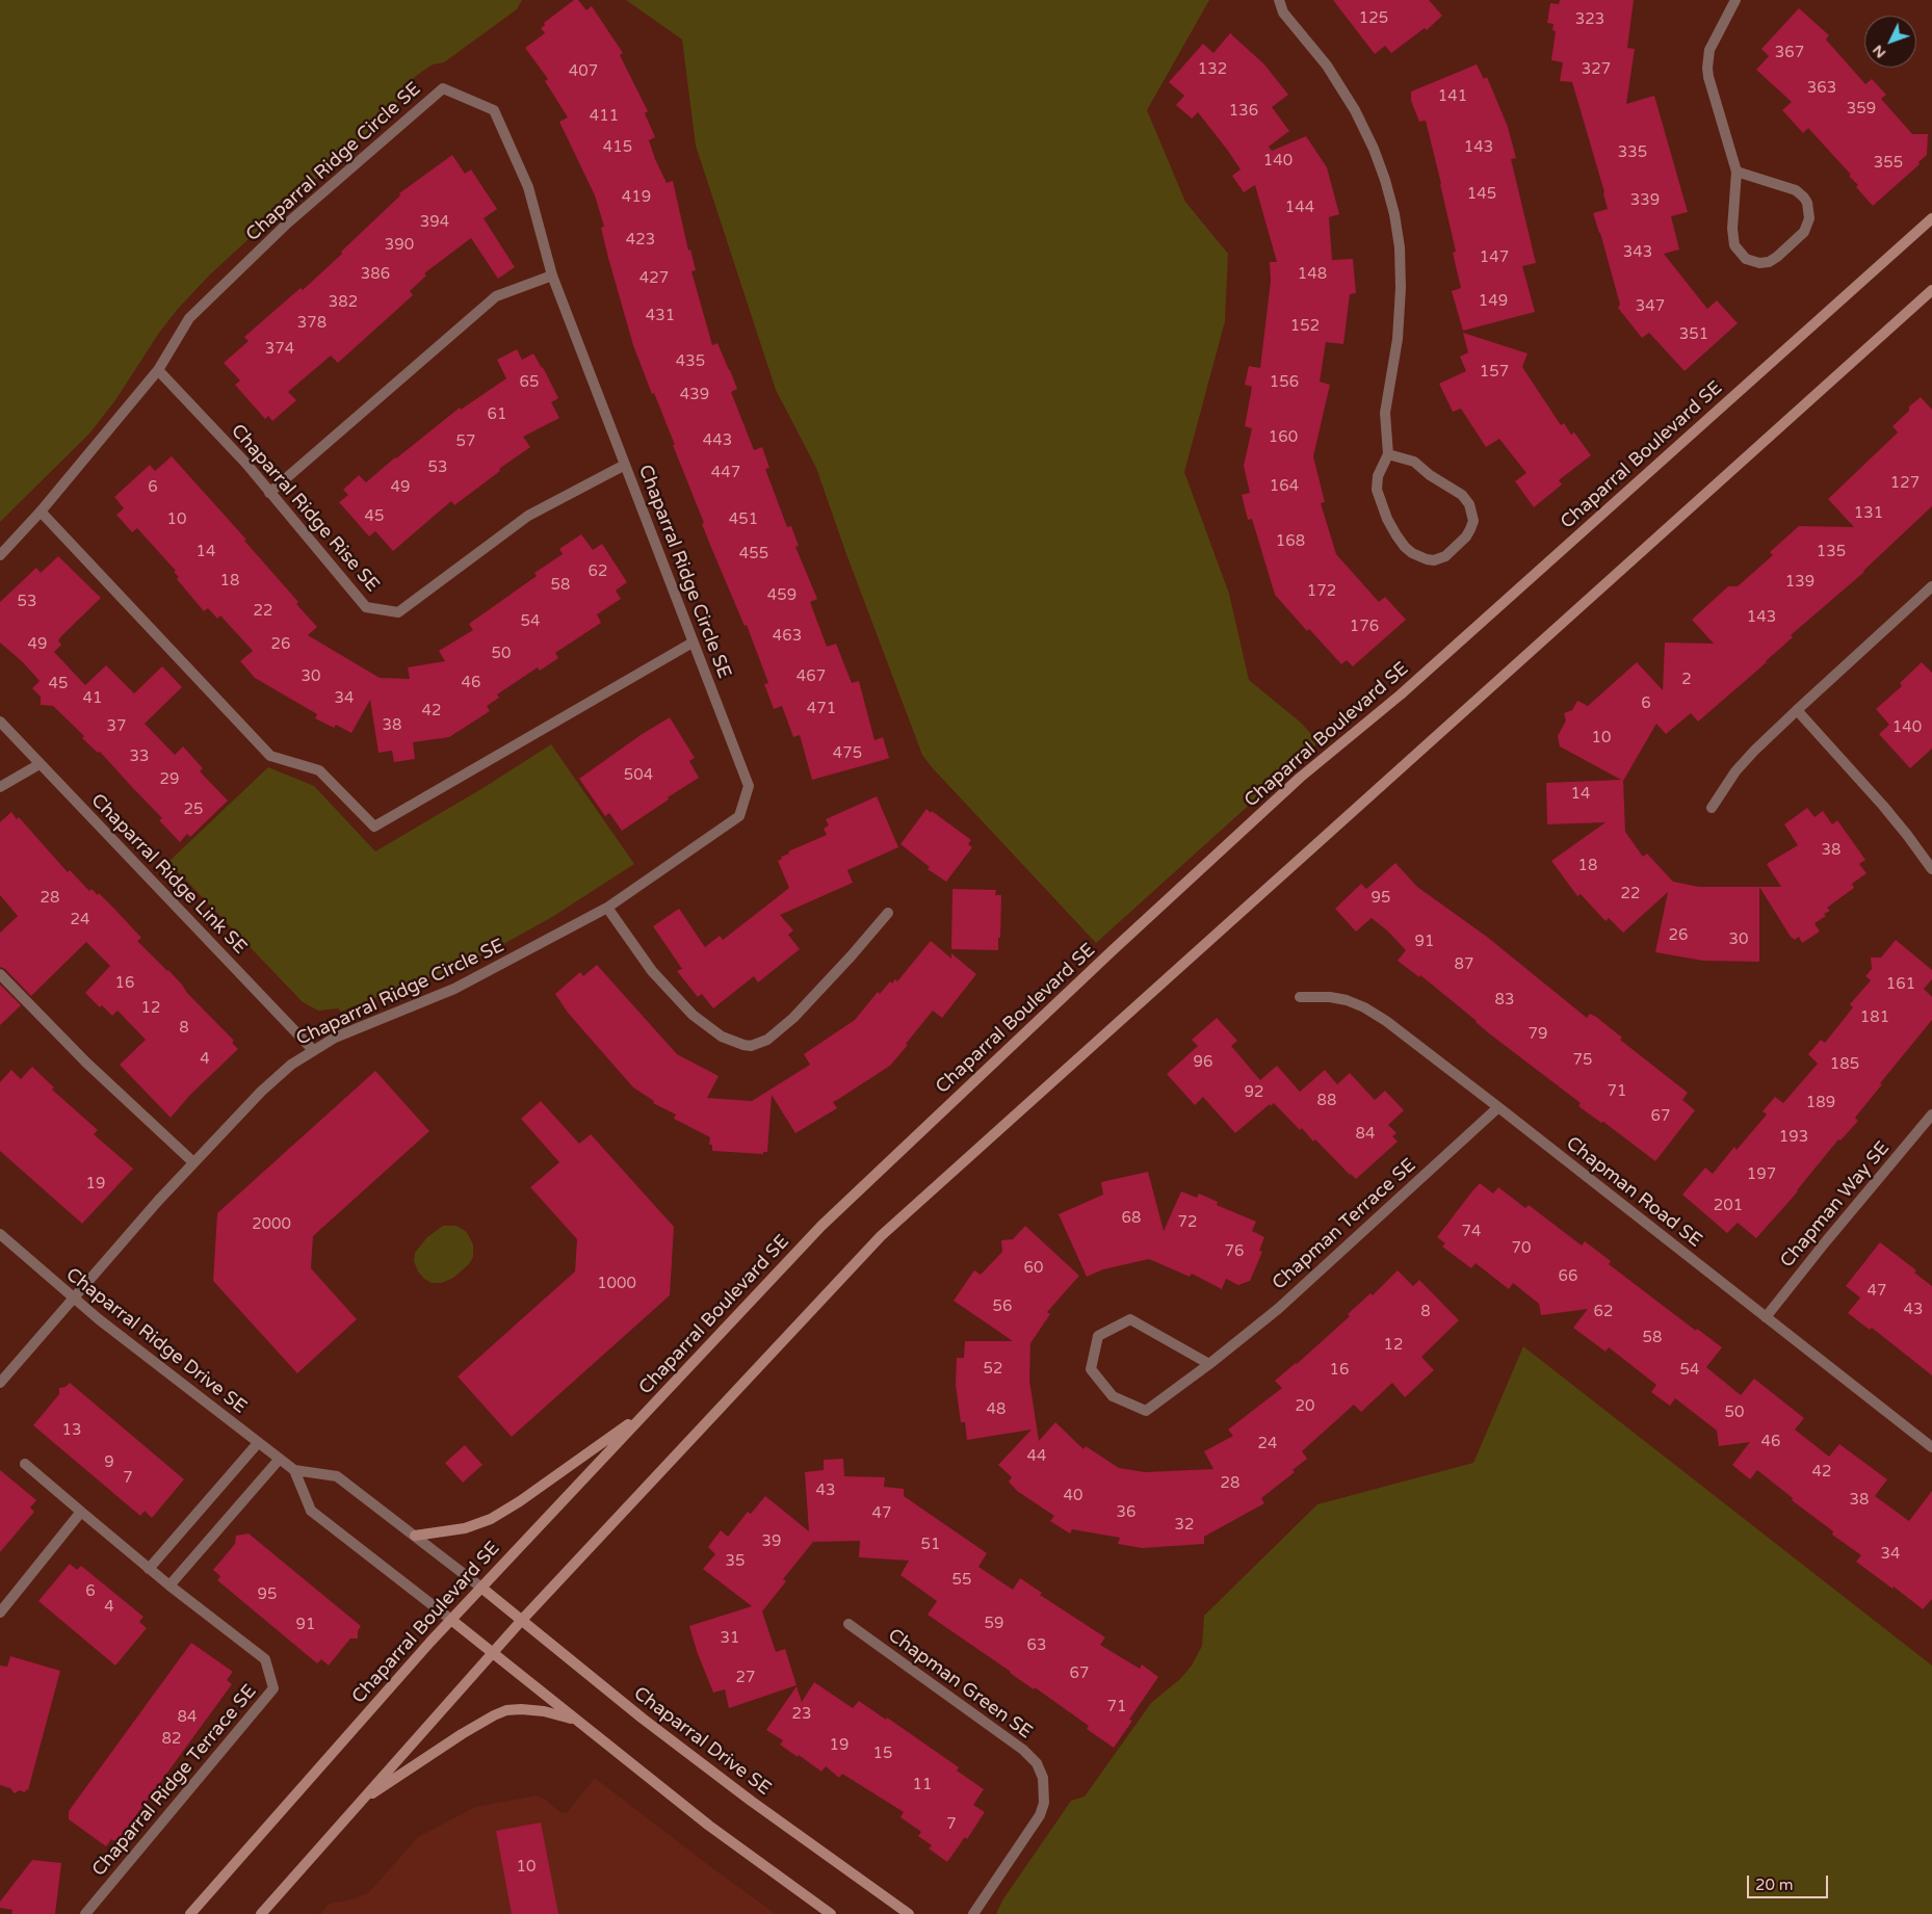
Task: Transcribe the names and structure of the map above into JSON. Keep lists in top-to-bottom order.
{
  "streets": {
    "main road": ["Chaparral Boulevard SE", "Chaparral Drive SE"],
    "street": [
      "Chaparral Ridge Circle SE",
      "Chaparral Ridge Rise SE",
      "Chaparral Ridge Link SE",
      "Chapman Road SE",
      "Chapman Way SE",
      "Chapman Terrace SE",
      "Chaparral Ridge Drive SE",
      "Chapman Green SE",
      "Chaparral Ridge Terrace SE"
    ]
  },
  "crossings": [
    ["Chaparral Ridge Circle SE", "Chaparral Ridge Rise SE"],
    ["Chaparral Ridge Circle SE", "Chaparral Ridge Link SE"],
    ["Chaparral Ridge Circle SE", "Chaparral Ridge Drive SE"],
    ["Chaparral Boulevard SE", "Chaparral Ridge Drive SE"],
    ["Chaparral Boulevard SE", "Chaparral Drive SE"],
    ["Chapman Road SE", "Chapman Way SE"],
    ["Chapman Road SE", "Chapman Terrace SE"],
    ["Chaparral Ridge Drive SE", "Chaparral Drive SE"]
  ],
  "house_numbers": [
    "125",
    "323",
    "367",
    "132",
    "327",
    "407",
    "363",
    "141",
    "359",
    "136",
    "411",
    "415",
    "143",
    "335",
    "140",
    "355",
    "145",
    "419",
    "339",
    "144",
    "394",
    "423",
    "390",
    "343",
    "147",
    "386",
    "148",
    "427",
    "149",
    "382",
    "347",
    "431",
    "378",
    "152",
    "351",
    "374",
    "435",
    "157",
    "65",
    "156",
    "439",
    "61",
    "160",
    "443",
    "57",
    "53",
    "447",
    "127",
    "164",
    "6",
    "49",
    "131",
    "45",
    "10",
    "451",
    "168",
    "14",
    "135",
    "455",
    "62",
    "18",
    "139",
    "58",
    "172",
    "459",
    "53",
    "22",
    "143",
    "54",
    "176",
    "463",
    "49",
    "26",
    "50",
    "30",
    "467",
    "2",
    "46",
    "45",
    "41",
    "34",
    "6",
    "471",
    "42",
    "38",
    "37",
    "140",
    "10",
    "475",
    "33",
    "504",
    "29",
    "14",
    "25",
    "38",
    "18",
    "22",
    "28",
    "95",
    "24",
    "26",
    "30",
    "91",
    "87",
    "16",
    "161",
    "83",
    "12",
    "181",
    "8",
    "79",
    "4",
    "75",
    "96",
    "185",
    "71",
    "92",
    "88",
    "189",
    "67",
    "84",
    "193",
    "197",
    "19",
    "201",
    "68",
    "72",
    "2000",
    "74",
    "70",
    "76",
    "60",
    "66",
    "1000",
    "47",
    "56",
    "43",
    "8",
    "62",
    "58",
    "12",
    "52",
    "16",
    "54",
    "20",
    "48",
    "50",
    "13",
    "46",
    "24",
    "44",
    "9",
    "42",
    "7",
    "28",
    "43",
    "40",
    "38",
    "36",
    "47",
    "32",
    "39",
    "51",
    "34",
    "35",
    "55",
    "6",
    "95",
    "4",
    "59",
    "91",
    "31",
    "63",
    "67",
    "27",
    "71",
    "23",
    "84",
    "82",
    "19",
    "15",
    "11",
    "7",
    "10"
  ],
  "scale_bar": "20 m",
  "north": "bottom left"
}
